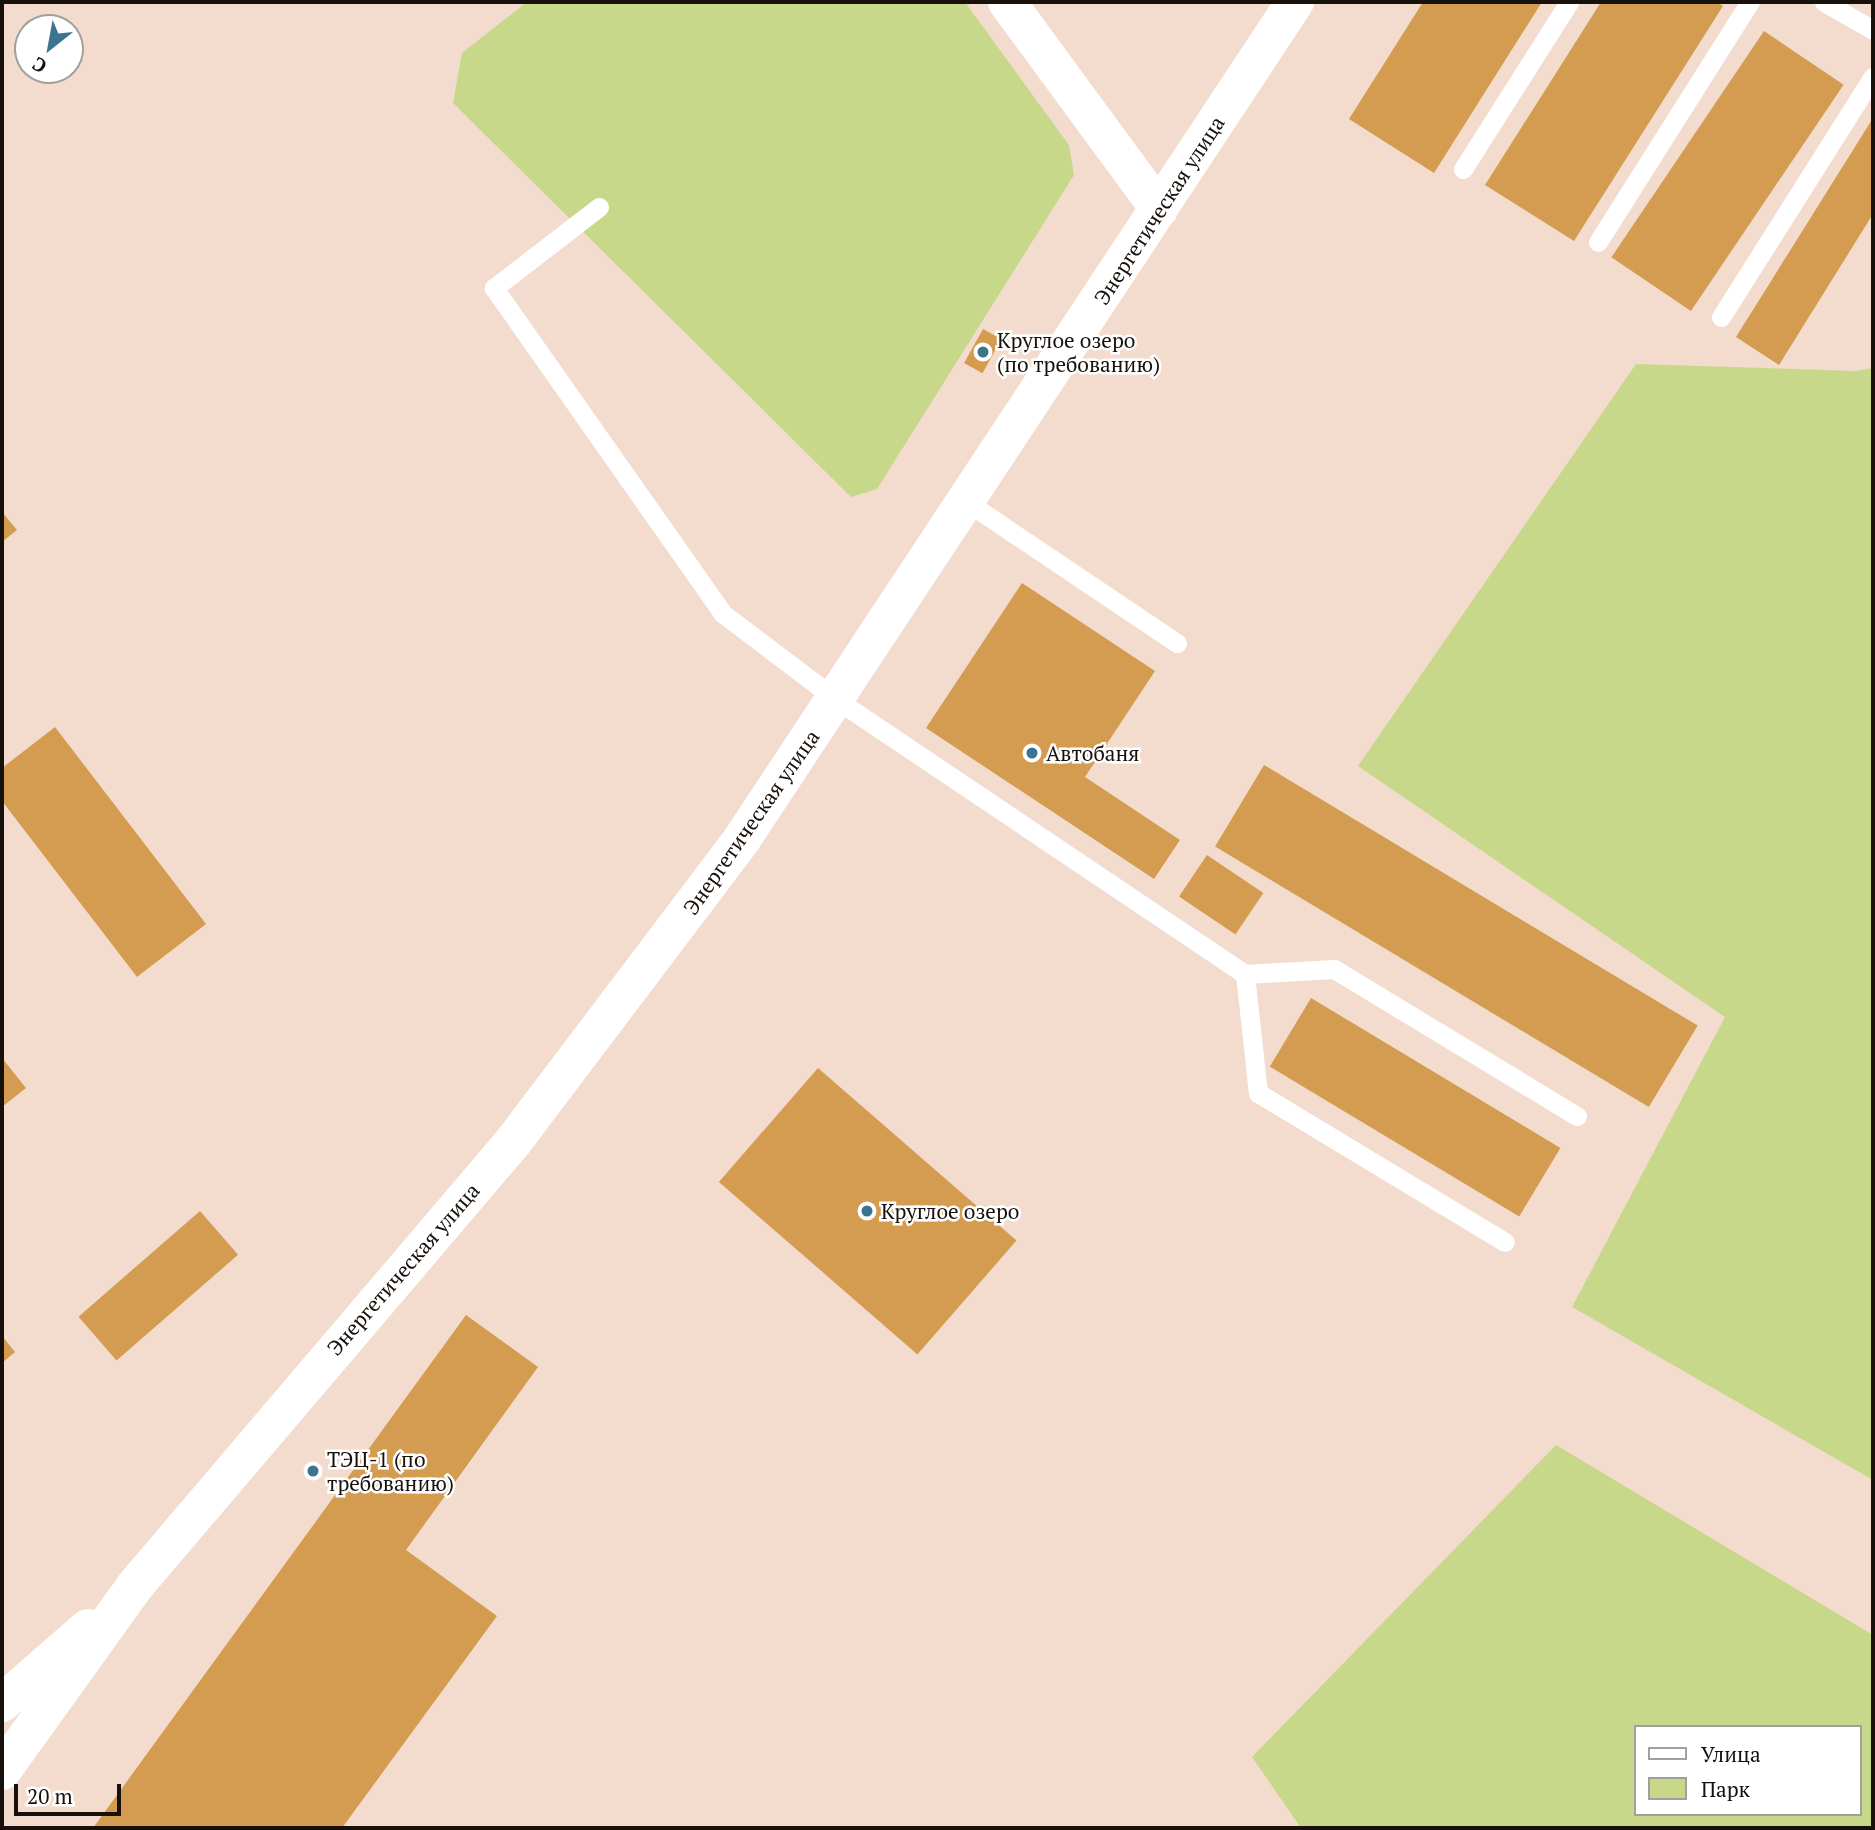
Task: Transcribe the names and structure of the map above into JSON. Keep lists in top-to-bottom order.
{
  "streets": {
    "street": ["Энергетическая улица"]
  },
  "places": [
    "Круглое озеро (по требованию)",
    "Автобаня",
    "Круглое озеро",
    "ТЭЦ-1 (по требованию)"
  ],
  "legend": ["Улица", "Парк"],
  "scale_bar": "20 m",
  "north": "bottom left"
}
